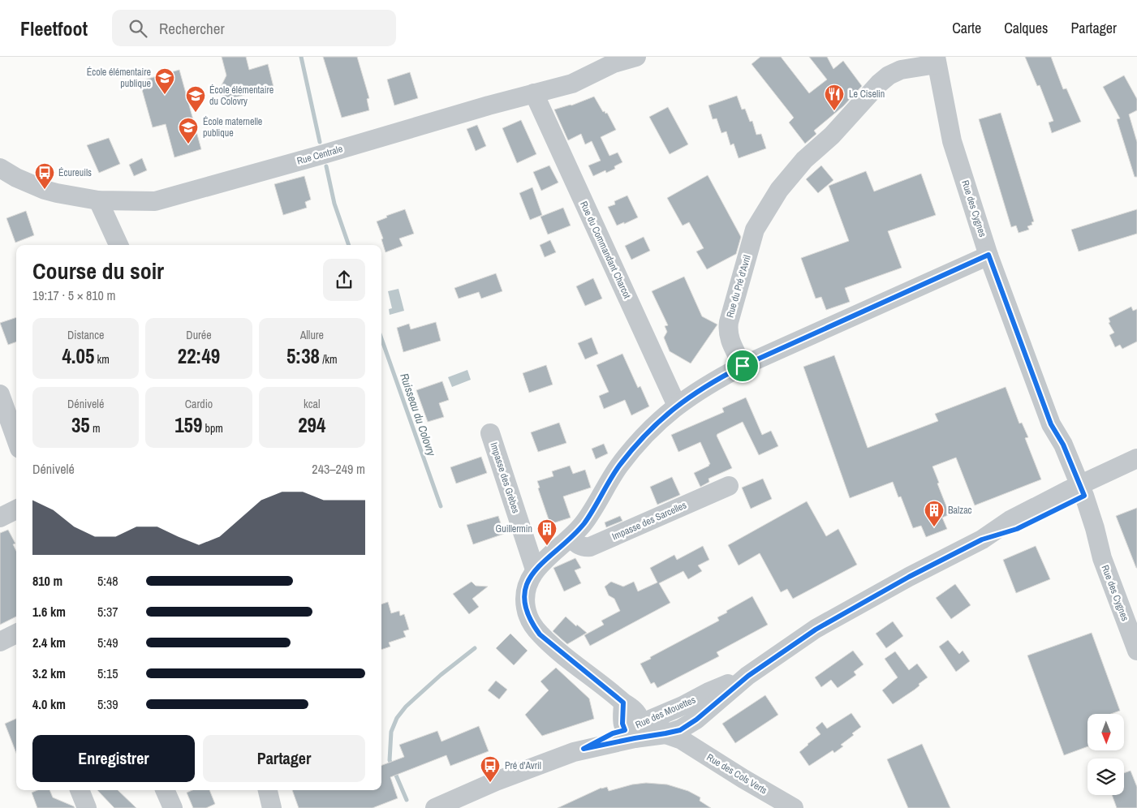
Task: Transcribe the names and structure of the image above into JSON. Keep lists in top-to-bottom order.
{
  "streets": {
    "street": [
      "Rue Centrale",
      "Rue des Cygnes",
      "Rue du Commandant Charcot",
      "Rue du Pré d'Avril",
      "Impasse des Grèbes",
      "Impasse des Sarcelles",
      "Rue des Mouettes",
      "Rue des Cols Verts"
    ]
  },
  "crossings": [
    ["Rue Centrale", "Rue du Commandant Charcot"],
    ["Rue des Cygnes", "Rue du Pré d'Avril"],
    ["Rue des Cygnes", "Rue des Mouettes"],
    ["Rue des Mouettes", "Rue des Cols Verts"]
  ],
  "water": ["Ruisseau du Colovry"],
  "places": {
    "school or university": ["École élémentaire publique", "École élémentaire du Colovry", "École maternelle publique"],
    "restaurant": ["Le Ciselin"],
    "bus stop": ["Écureuils", "Pré d'Avril"],
    "building": ["Balzac", "Guillermin"]
  },
  "north": "bottom",
  "page": {
    "header": "Fleetfoot",
    "search": "Rechercher",
    "nav": ["Carte", "Calques", "Partager"],
    "heading": ["Course du soir", "19:17 · 5 × 810 m"],
    "stats": [
      ["Distance", "4.05 km"],
      ["Durée", "22:49"],
      ["Allure", "5:38 /km"],
      ["Dénivelé", "35 m"],
      ["Cardio", "159 bpm"],
      ["kcal", "294"]
    ],
    "chart": ["Dénivelé", "243–249 m"],
    "list": [
      {
        "name": "810 m",
        "note": "5:48"
      },
      {
        "name": "1.6 km",
        "note": "5:37"
      },
      {
        "name": "2.4 km",
        "note": "5:49"
      },
      {
        "name": "3.2 km",
        "note": "5:15"
      },
      {
        "name": "4.0 km",
        "note": "5:39"
      }
    ],
    "buttons": ["Enregistrer", "Partager"]
  }
}
